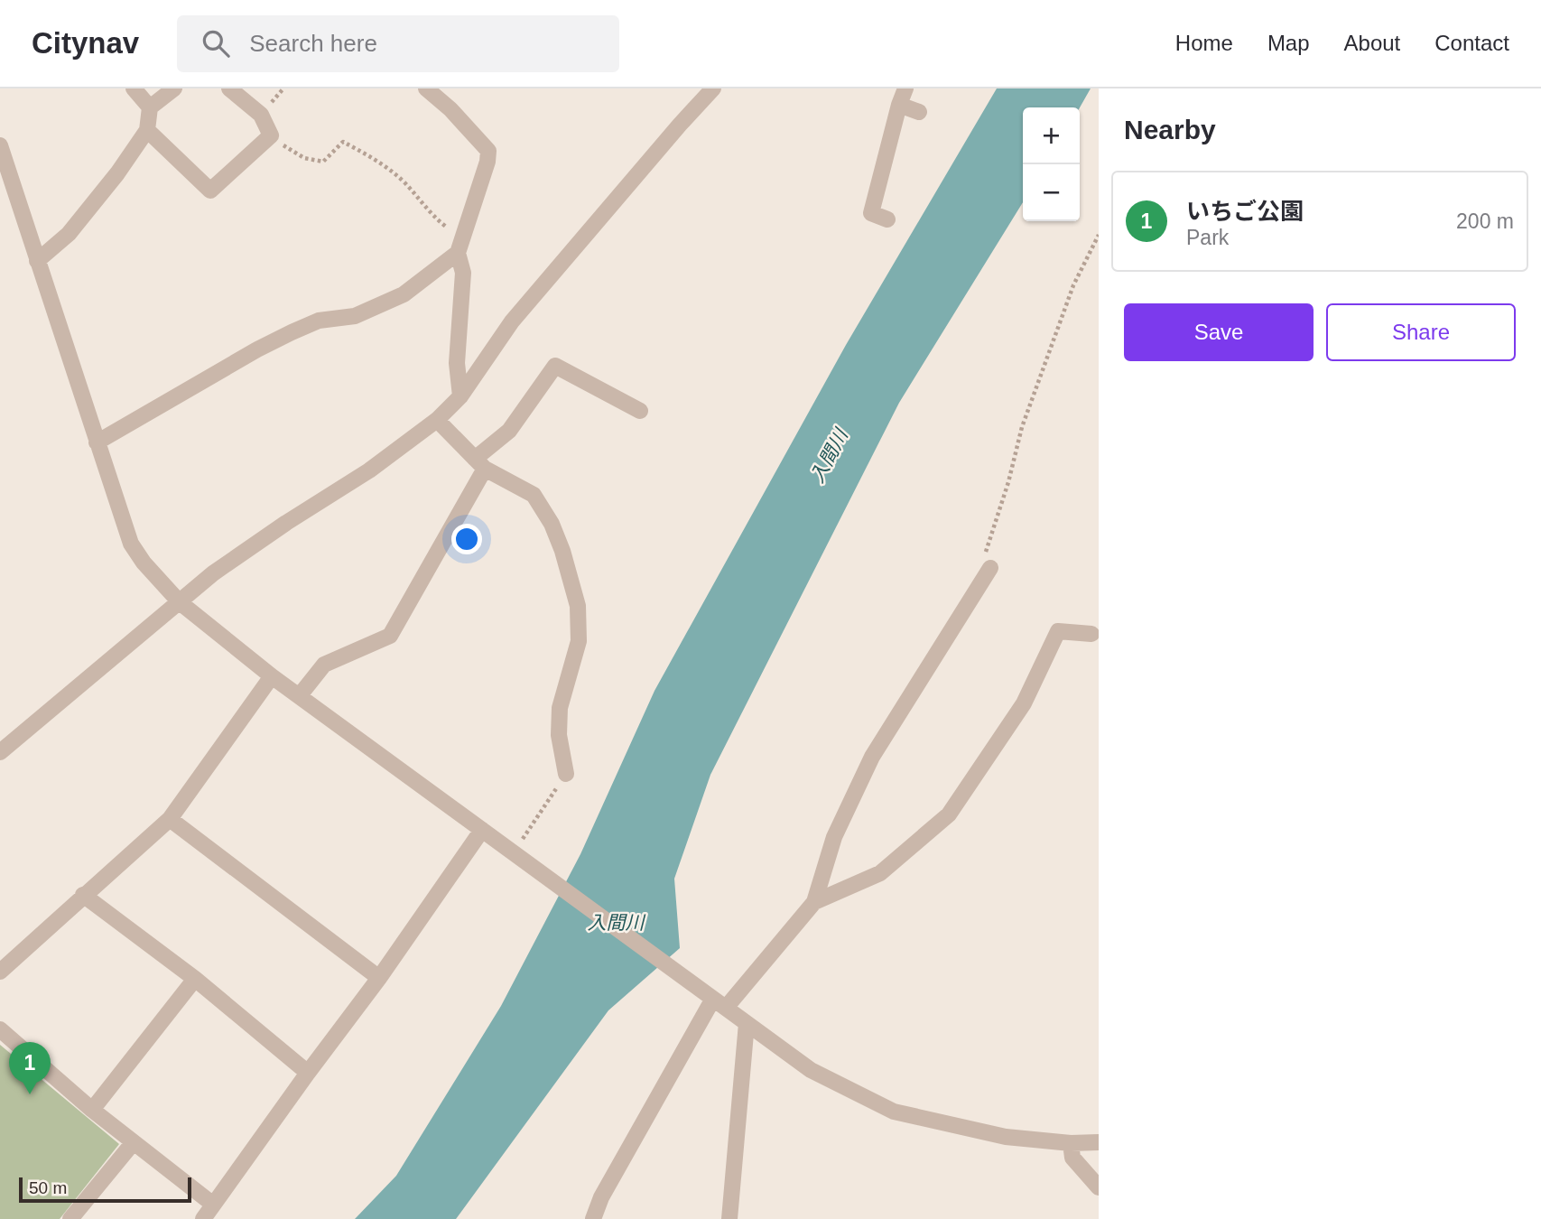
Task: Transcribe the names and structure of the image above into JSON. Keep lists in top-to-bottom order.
{
  "water": ["入間川"],
  "scale_bar": "50 m",
  "page": {
    "header": "Citynav",
    "search": "Search here",
    "nav": [
      "Home",
      "Map",
      "About",
      "Contact"
    ],
    "heading": "Nearby",
    "map_buttons": ["+", "−"],
    "list": [
      {
        "mark": "1",
        "name": "いちご公園",
        "note": "Park",
        "value": "200 m"
      }
    ],
    "buttons": ["Save", "Share"],
    "pins": "1",
    "scale": "50 m"
  }
}
